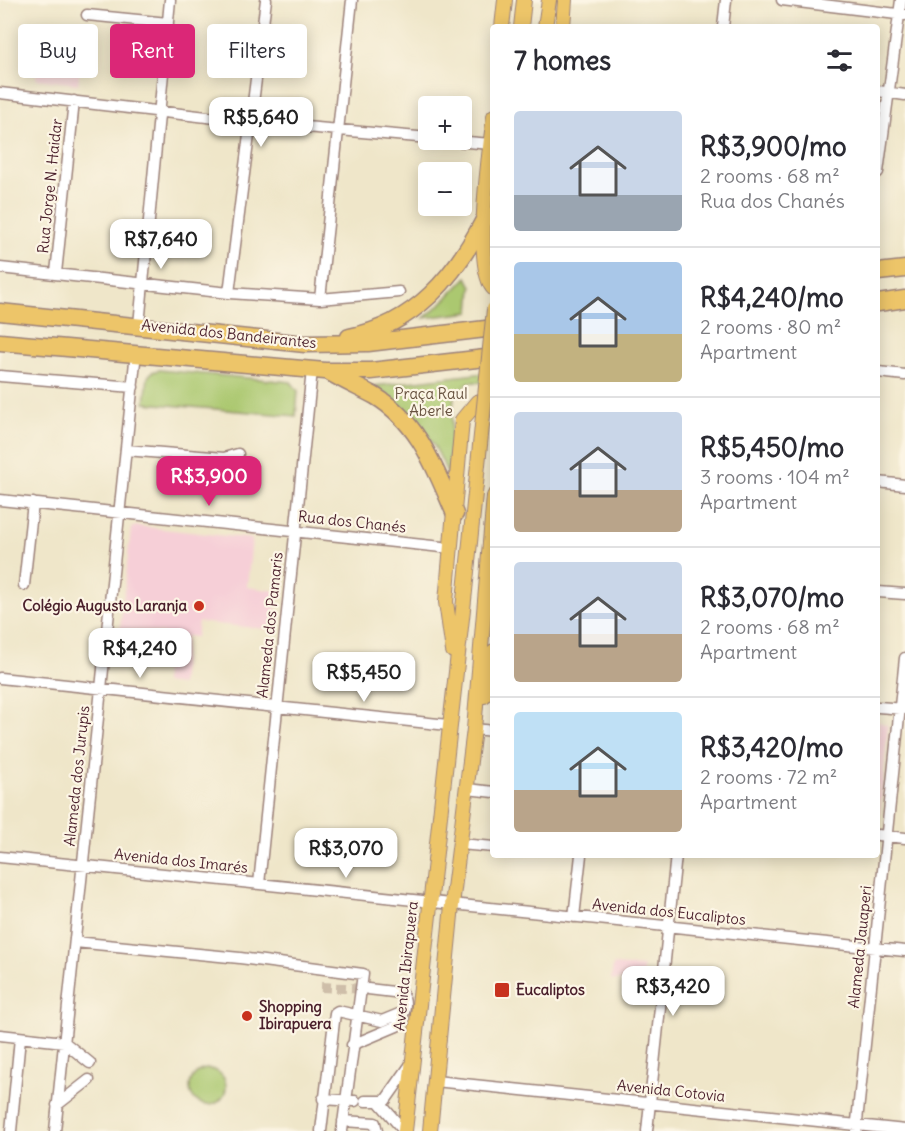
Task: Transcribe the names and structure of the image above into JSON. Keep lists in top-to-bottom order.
{
  "streets": {
    "highway": ["Avenida dos Bandeirantes"],
    "main road": ["Avenida Ibirapuera"],
    "street": [
      "Rua Jorge N. Haidar",
      "Rua dos Chanés",
      "Alameda dos Pamaris",
      "Alameda dos Jurupis",
      "Avenida dos Imarés",
      "Avenida dos Eucaliptos",
      "Alameda Jauaperi",
      "Avenida Cotovia"
    ]
  },
  "crossings": [
    ["Avenida dos Bandeirantes", "Alameda dos Pamaris"],
    ["Avenida dos Bandeirantes", "Alameda dos Jurupis"],
    ["Rua dos Chanés", "Alameda dos Pamaris"],
    ["Rua dos Chanés", "Alameda dos Jurupis"],
    ["Alameda dos Pamaris", "Avenida dos Imarés"],
    ["Alameda dos Jurupis", "Avenida dos Imarés"],
    ["Avenida dos Imarés", "Avenida dos Eucaliptos"],
    ["Avenida dos Imarés", "Avenida Ibirapuera"],
    ["Avenida dos Eucaliptos", "Alameda Jauaperi"],
    ["Avenida dos Eucaliptos", "Avenida Ibirapuera"],
    ["Alameda Jauaperi", "Avenida Cotovia"]
  ],
  "parks": ["Praça Raul Aberle"],
  "places": {
    "other": ["Colégio Augusto Laranja", "Shopping Ibirapuera"],
    "transit": ["Eucaliptos"]
  },
  "page": {
    "chip": ["Buy", "Rent", "Filters"],
    "heading": "7 homes",
    "map_buttons": ["+", "−"],
    "list": [
      {
        "name": "R$3,900/mo",
        "note": "2 rooms · 68 m² · Rua dos Chanés"
      },
      {
        "name": "R$4,240/mo",
        "note": "2 rooms · 80 m² · Apartment"
      },
      {
        "name": "R$5,450/mo",
        "note": "3 rooms · 104 m² · Apartment"
      },
      {
        "name": "R$3,070/mo",
        "note": "2 rooms · 68 m² · Apartment"
      },
      {
        "name": "R$3,420/mo",
        "note": "2 rooms · 72 m² · Apartment"
      }
    ],
    "price": [
      "R$5,640",
      "R$7,640",
      "R$3,900",
      "R$4,240",
      "R$5,450",
      "R$3,070",
      "R$3,420"
    ]
  }
}
